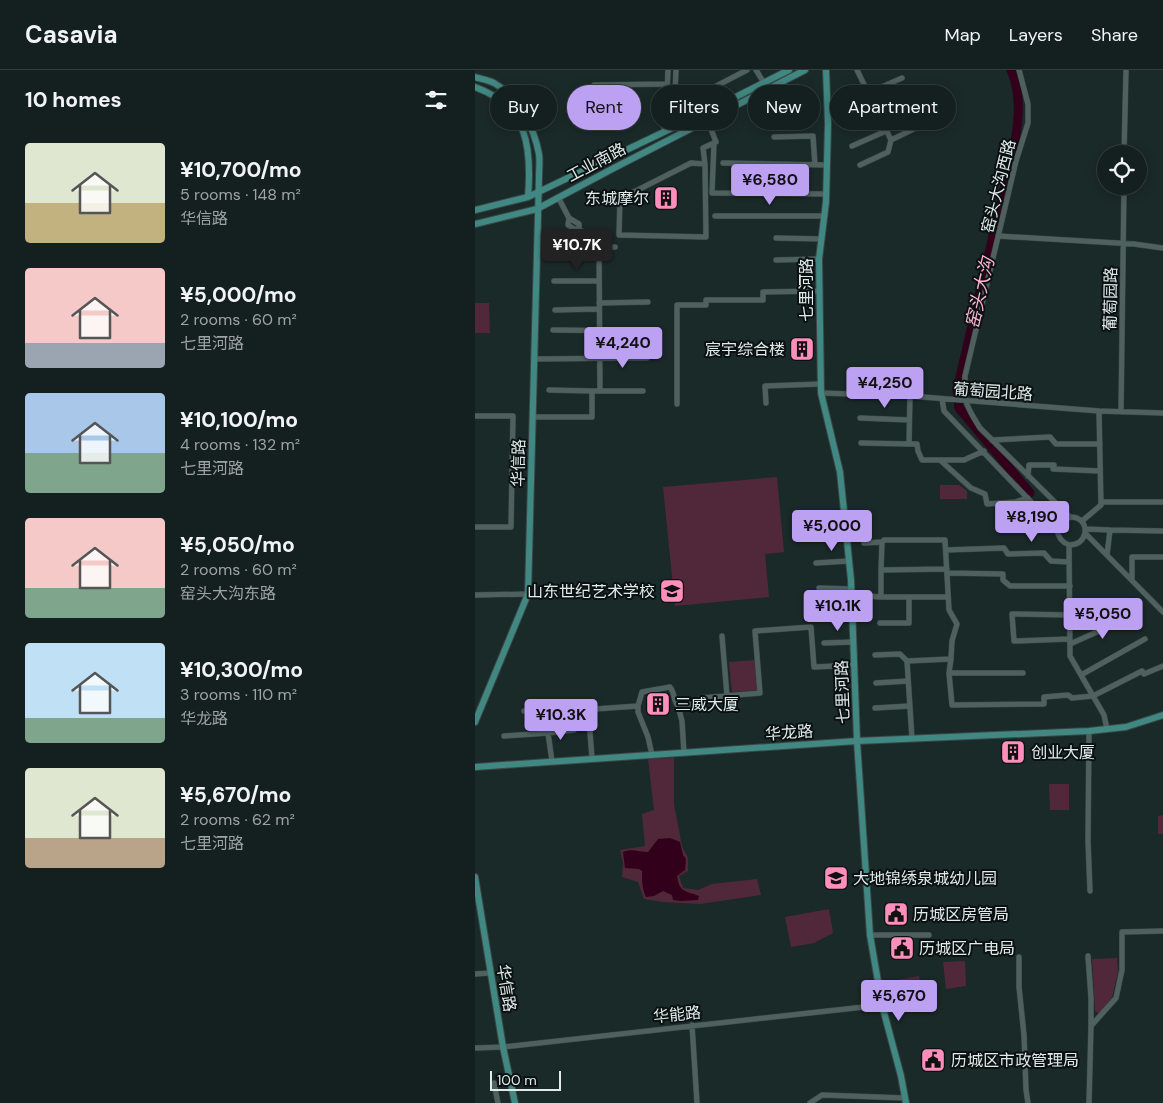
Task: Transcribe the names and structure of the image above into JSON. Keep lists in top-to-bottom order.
{
  "streets": {
    "main road": [
      "工业南路",
      "七里河路",
      "华信路",
      "华龙路"
    ],
    "street": [
      "窑头大沟西路",
      "葡萄园路",
      "葡萄园北路",
      "华能路"
    ]
  },
  "crossings": [
    ["工业南路", "华信路"],
    ["窑头大沟西路", "葡萄园北路"],
    ["七里河路", "葡萄园北路"],
    ["七里河路", "华龙路"],
    ["七里河路", "华能路"],
    ["葡萄园路", "葡萄园北路"],
    ["华信路", "华能路"]
  ],
  "water": ["窑头大沟"],
  "places": {
    "building": [
      "东城摩尔",
      "宸宇综合楼",
      "三威大厦",
      "创业大厦"
    ],
    "school or university": ["山东世纪艺术学校", "大地锦绣泉城幼儿园"],
    "public building": ["历城区房管局", "历城区广电局", "历城区市政管理局"]
  },
  "scale_bar": "100 m",
  "page": {
    "header": "Casavia",
    "nav": ["Map", "Layers", "Share"],
    "heading": "10 homes",
    "chip": [
      "Buy",
      "Rent",
      "Filters",
      "New",
      "Apartment"
    ],
    "list": [
      {
        "name": "¥10,700/mo",
        "note": "5 rooms · 148 m² · 华信路"
      },
      {
        "name": "¥5,000/mo",
        "note": "2 rooms · 60 m² · 七里河路"
      },
      {
        "name": "¥10,100/mo",
        "note": "4 rooms · 132 m² · 七里河路"
      },
      {
        "name": "¥5,050/mo",
        "note": "2 rooms · 60 m² · 窑头大沟东路"
      },
      {
        "name": "¥10,300/mo",
        "note": "3 rooms · 110 m² · 华龙路"
      },
      {
        "name": "¥5,670/mo",
        "note": "2 rooms · 62 m² · 七里河路"
      }
    ],
    "price": [
      "¥6,580",
      "¥10.7K",
      "¥4,240",
      "¥4,250",
      "¥8,190",
      "¥5,000",
      "¥10.1K",
      "¥5,050",
      "¥10.3K",
      "¥5,670"
    ],
    "scale": "100 m"
  }
}
